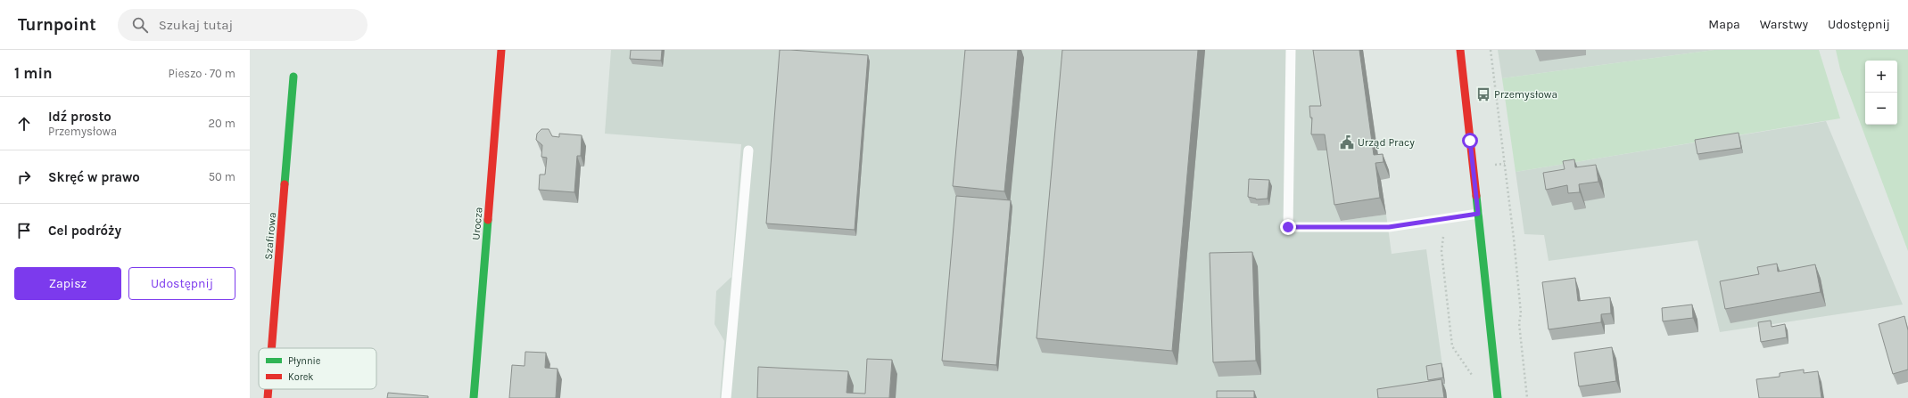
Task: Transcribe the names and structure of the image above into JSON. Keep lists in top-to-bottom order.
{
  "streets": {
    "street": ["Urocza", "Szafirowa"]
  },
  "places": {
    "bus stop": ["Przemysłowa"],
    "public building": ["Urząd Pracy"]
  },
  "legend": ["Płynnie", "Korek"],
  "page": {
    "header": "Turnpoint",
    "search": "Szukaj tutaj",
    "nav": ["Mapa", "Warstwy", "Udostępnij"],
    "heading": ["1 min", "Pieszo · 70 m"],
    "map_buttons": ["+", "−"],
    "list": [
      ["Idź prosto", "Przemysłowa", "20 m"],
      ["Skręć w prawo", "50 m"],
      "Cel podróży"
    ],
    "buttons": ["Zapisz", "Udostępnij"]
  }
}
